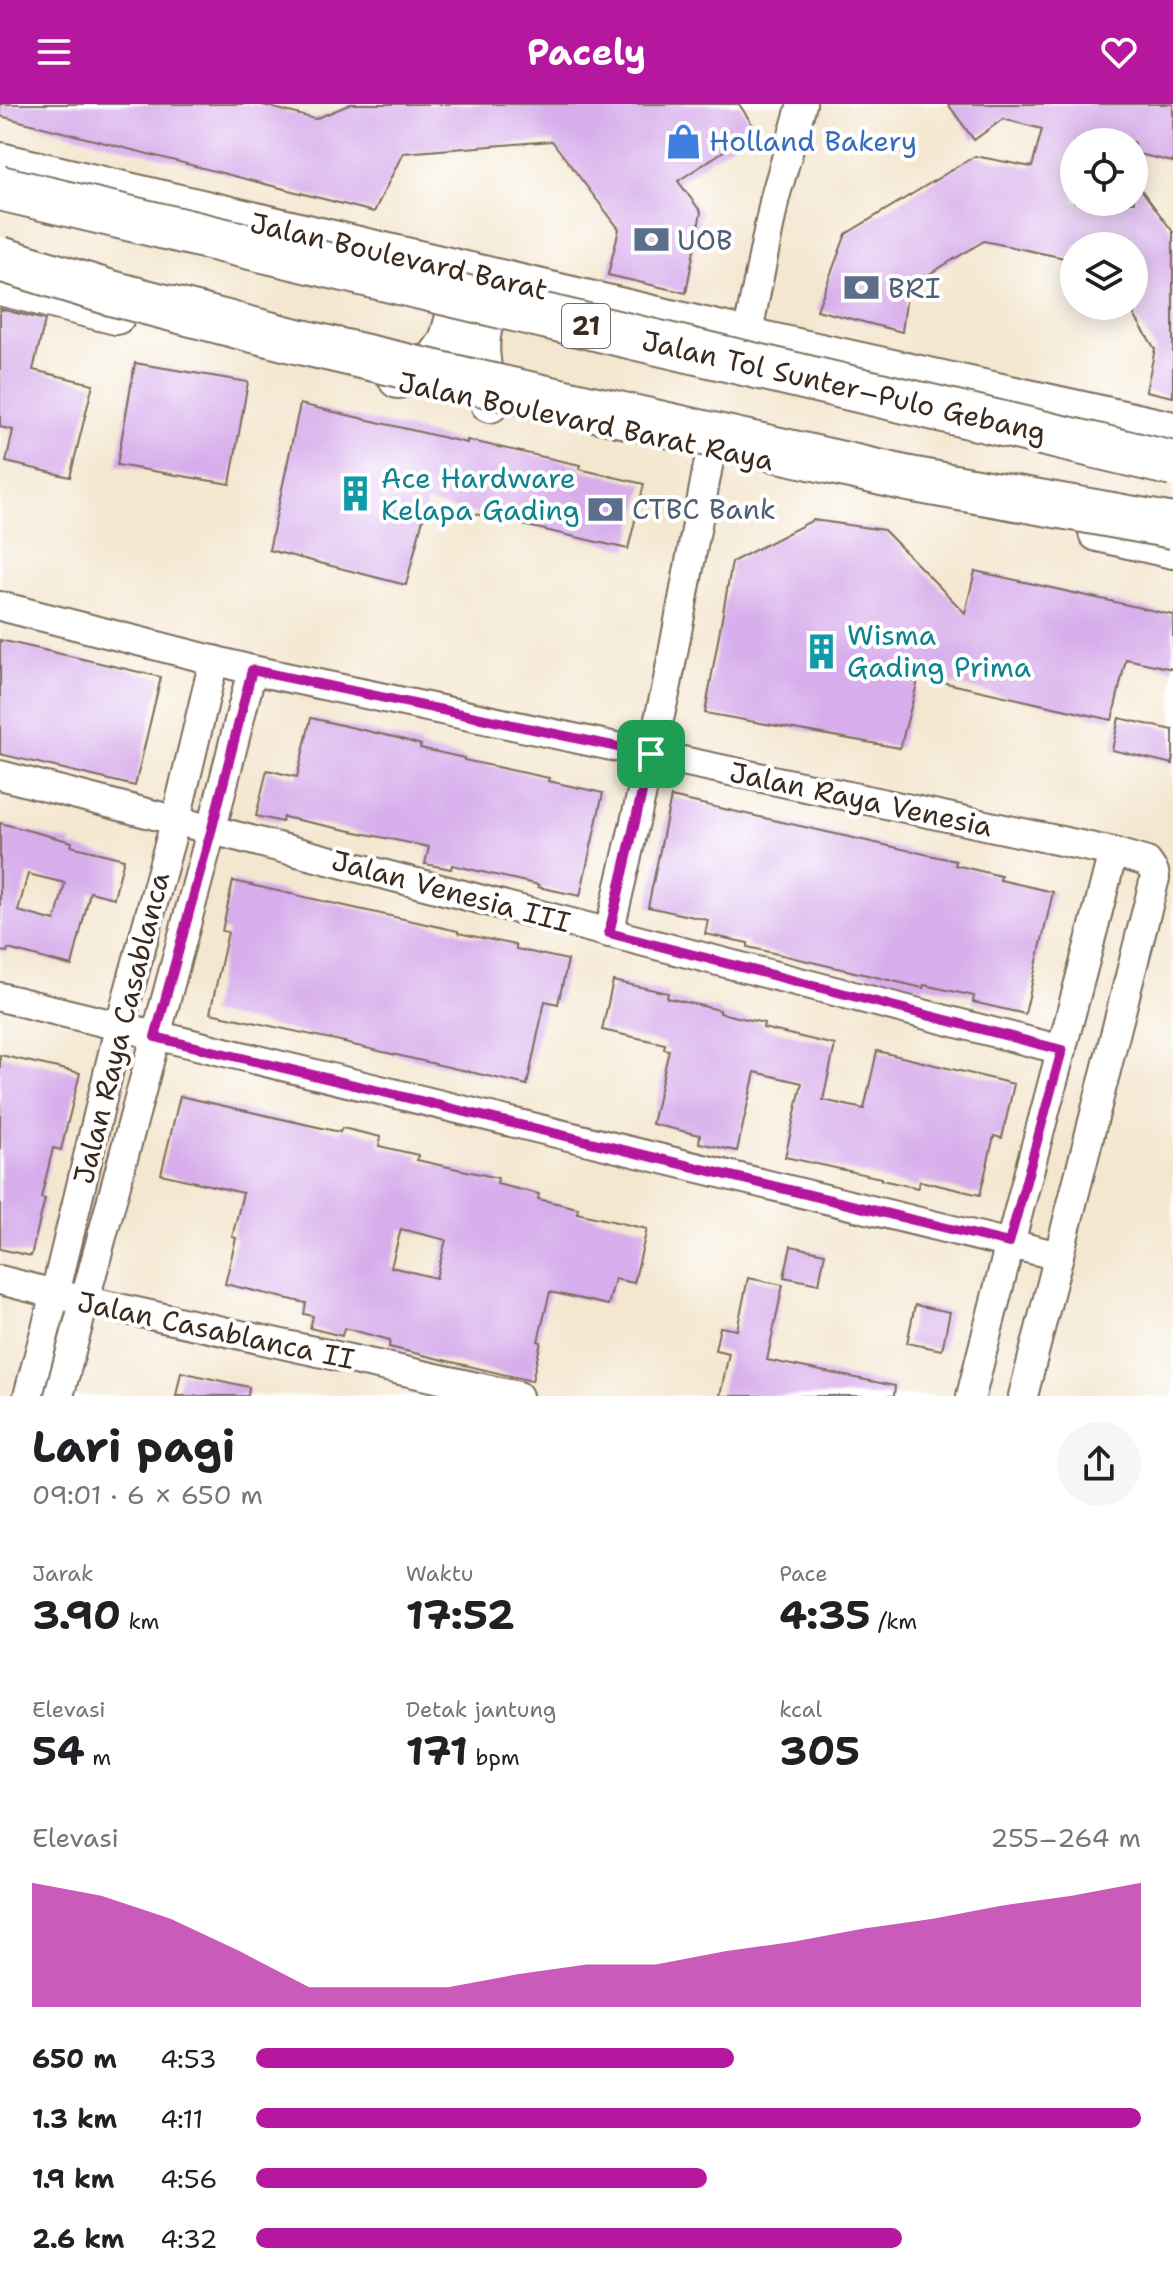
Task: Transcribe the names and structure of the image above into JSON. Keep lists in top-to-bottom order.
{
  "streets": {
    "highway": ["21", "Jalan Tol Sunter–Pulo Gebang"],
    "main road": ["Jalan Boulevard Barat", "Jalan Boulevard Barat Raya"],
    "street": [
      "Jalan Raya Venesia",
      "Jalan Venesia III",
      "Jalan Raya Casablanca",
      "Jalan Casablanca II"
    ]
  },
  "crossings": [
    ["Jalan Raya Venesia", "Jalan Raya Casablanca"],
    ["Jalan Venesia III", "Jalan Raya Casablanca"],
    ["Jalan Raya Casablanca", "Jalan Casablanca II"]
  ],
  "places": {
    "shop": ["Holland Bakery"],
    "bank": ["UOB", "BRI", "CTBC Bank"],
    "building": ["Ace Hardware Kelapa Gading", "Wisma Gading Prima"]
  },
  "page": {
    "header": "Pacely",
    "heading": ["Lari pagi", "09:01 · 6 × 650 m"],
    "stats": [
      ["Jarak", "3.90 km"],
      ["Waktu", "17:52"],
      ["Pace", "4:35 /km"],
      ["Elevasi", "54 m"],
      ["Detak jantung", "171 bpm"],
      ["kcal", "305"]
    ],
    "chart": ["Elevasi", "255–264 m"],
    "list": [
      {
        "name": "650 m",
        "note": "4:53"
      },
      {
        "name": "1.3 km",
        "note": "4:11"
      },
      {
        "name": "1.9 km",
        "note": "4:56"
      },
      {
        "name": "2.6 km",
        "note": "4:32"
      }
    ]
  }
}
